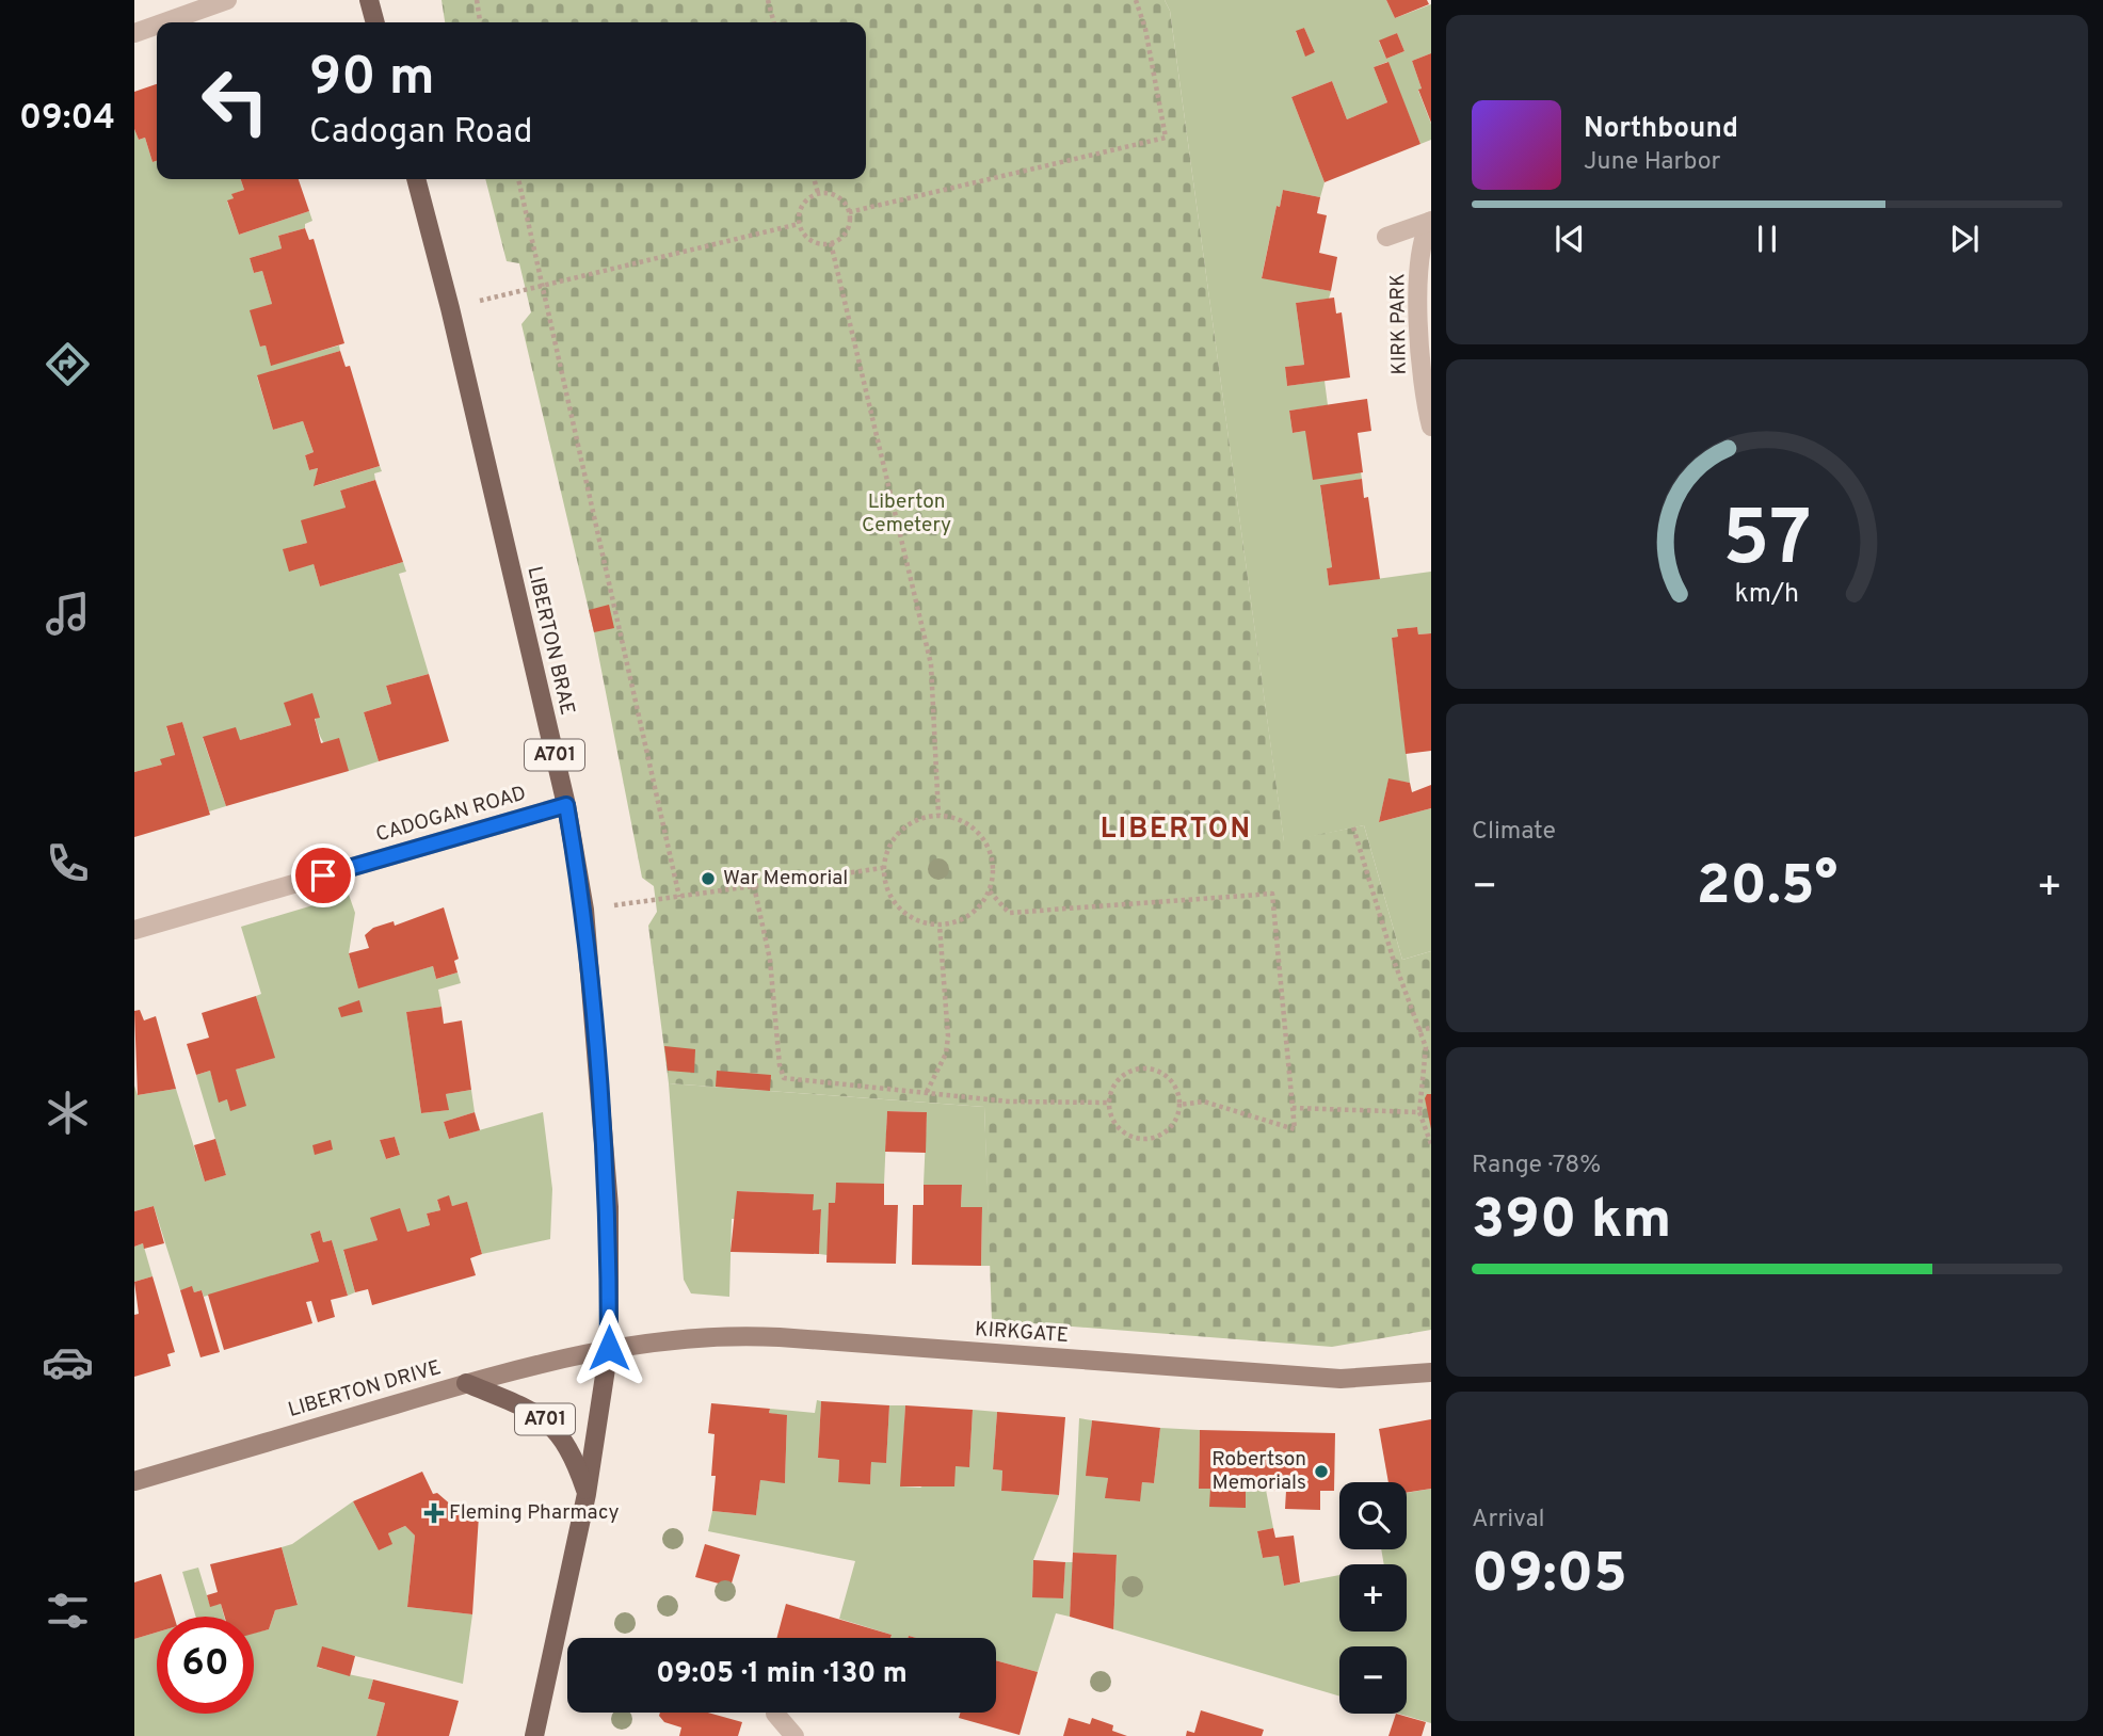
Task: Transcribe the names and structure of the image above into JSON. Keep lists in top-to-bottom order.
{
  "streets": {
    "main road": ["LIBERTON BRAE", "A701"],
    "street": [
      "KIRK PARK",
      "CADOGAN ROAD",
      "KIRKGATE",
      "LIBERTON DRIVE"
    ]
  },
  "crossings": [
    ["LIBERTON BRAE", "A701"],
    ["LIBERTON BRAE", "CADOGAN ROAD"],
    ["LIBERTON BRAE", "KIRKGATE"],
    ["LIBERTON BRAE", "LIBERTON DRIVE"],
    ["A701", "KIRKGATE"],
    ["A701", "LIBERTON DRIVE"],
    ["KIRKGATE", "LIBERTON DRIVE"]
  ],
  "districts": ["LIBERTON"],
  "parks": ["Liberton Cemetery"],
  "places": {
    "other": ["War Memorial", "Robertson Memorials"],
    "health": ["Fleming Pharmacy"]
  },
  "page": {
    "tabs": "09:04",
    "turn": ["90 m", "Cadogan Road"],
    "song": ["Northbound", "June Harbor"],
    "tile": [
      "Climate",
      ["Range · 78%", "390 km"],
      ["Arrival", "09:05"]
    ],
    "heat": ["−", "20.5°", "+"],
    "map_buttons": ["+", "−"],
    "limit": "60",
    "trip": "09:05 · 1 min · 130 m",
    "gauge": ["57", "km/h"]
  }
}
